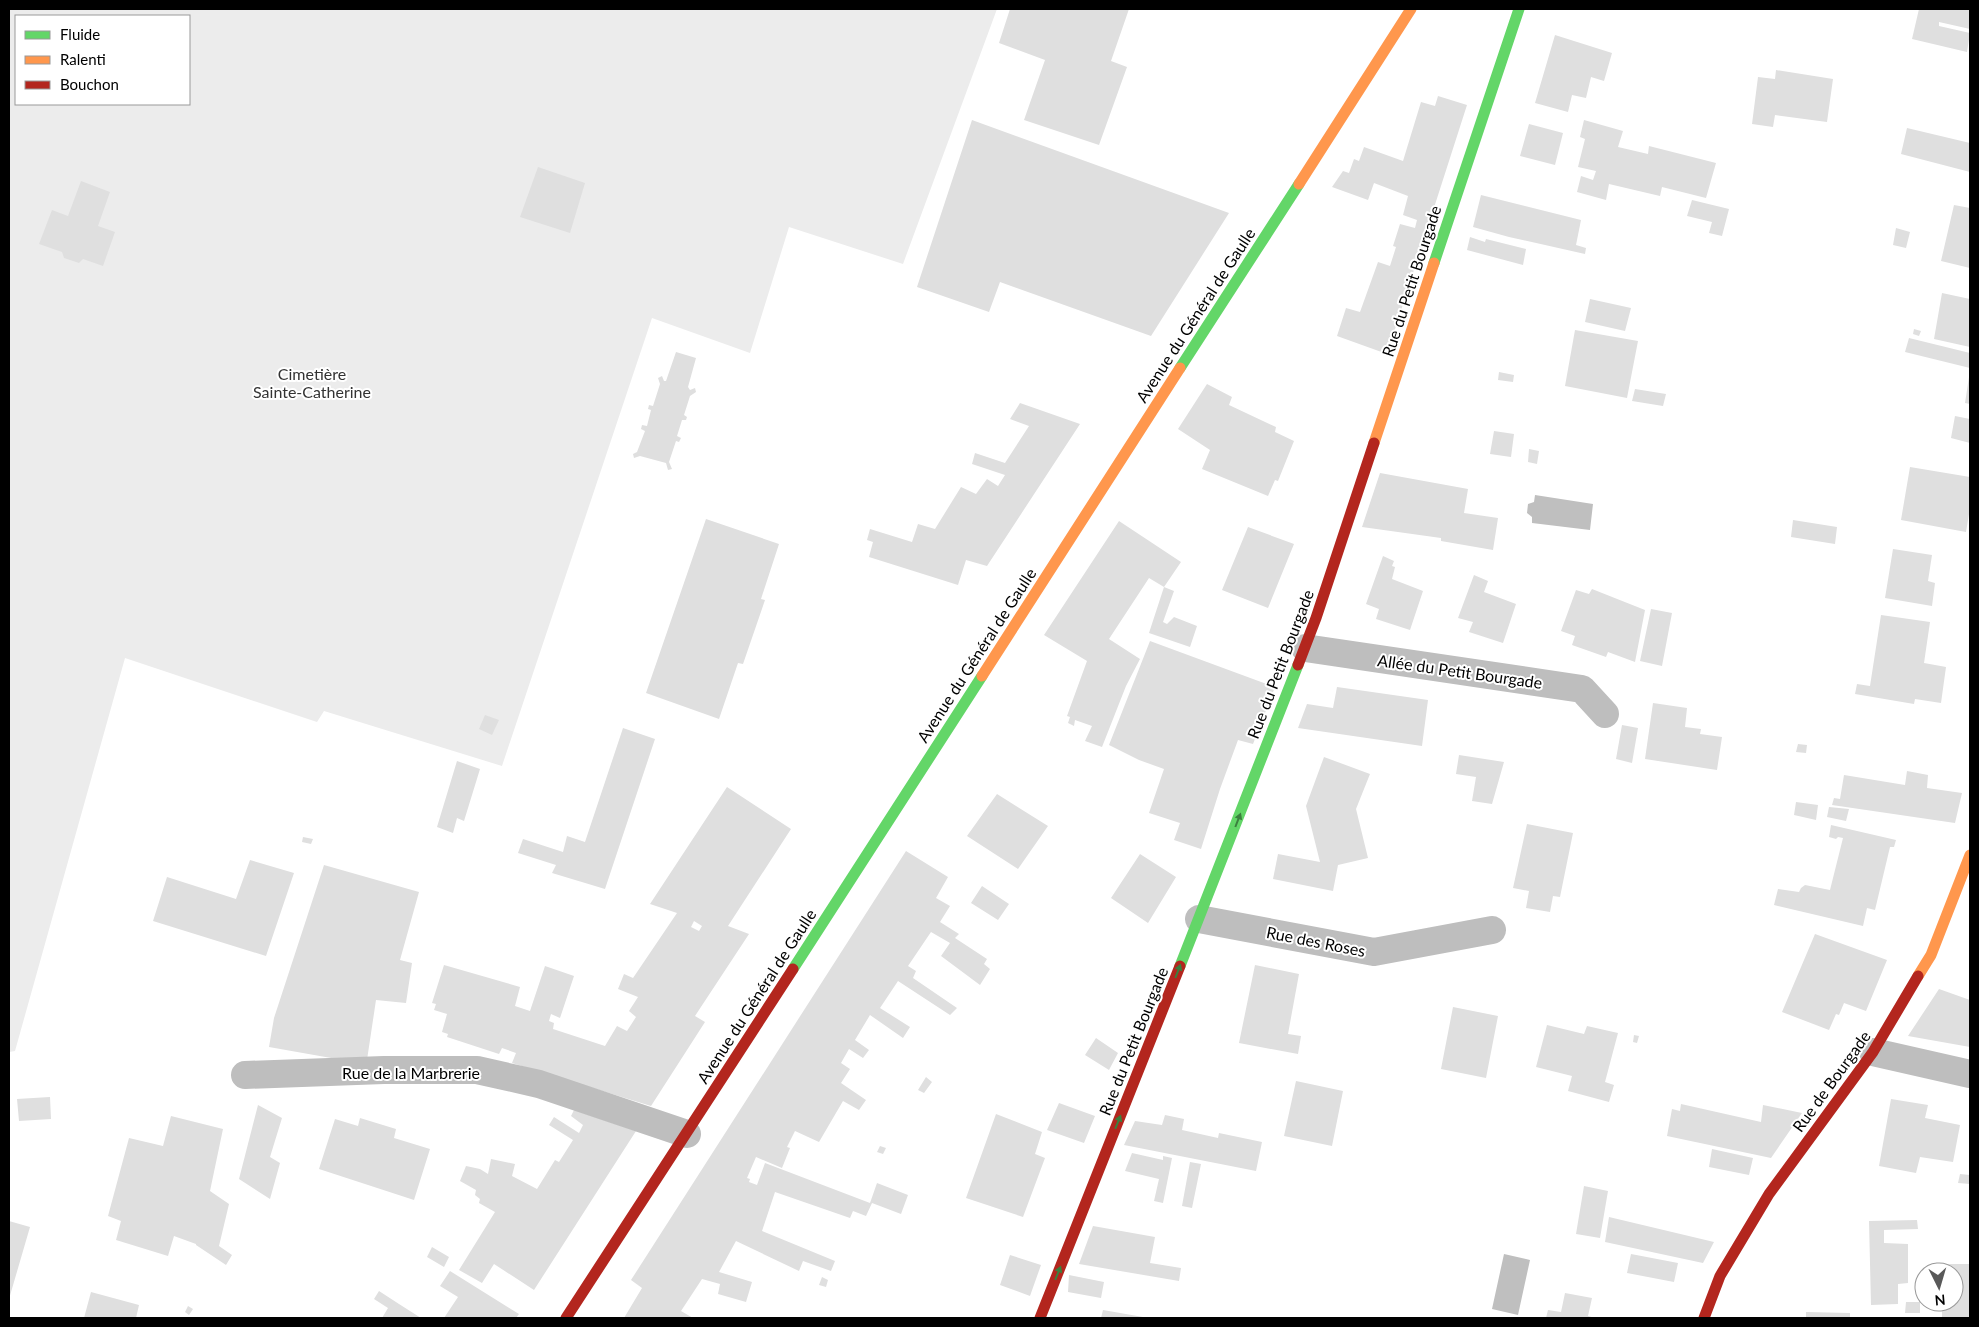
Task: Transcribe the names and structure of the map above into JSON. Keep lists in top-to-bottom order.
{
  "streets": {
    "street": [
      "Rue du Petit Bourgade",
      "Avenue du Général de Gaulle",
      "Allée du Petit Bourgade",
      "Rue des Roses",
      "Rue de la Marbrerie",
      "Rue de Bourgade"
    ]
  },
  "crossings": [
    ["Rue du Petit Bourgade", "Allée du Petit Bourgade"],
    ["Rue du Petit Bourgade", "Rue des Roses"],
    ["Avenue du Général de Gaulle", "Rue de la Marbrerie"]
  ],
  "one_way": ["Rue du Petit Bourgade"],
  "parks": ["Cimetière Sainte-Catherine"],
  "legend": ["Fluide", "Ralenti", "Bouchon"],
  "north": "bottom"
}
